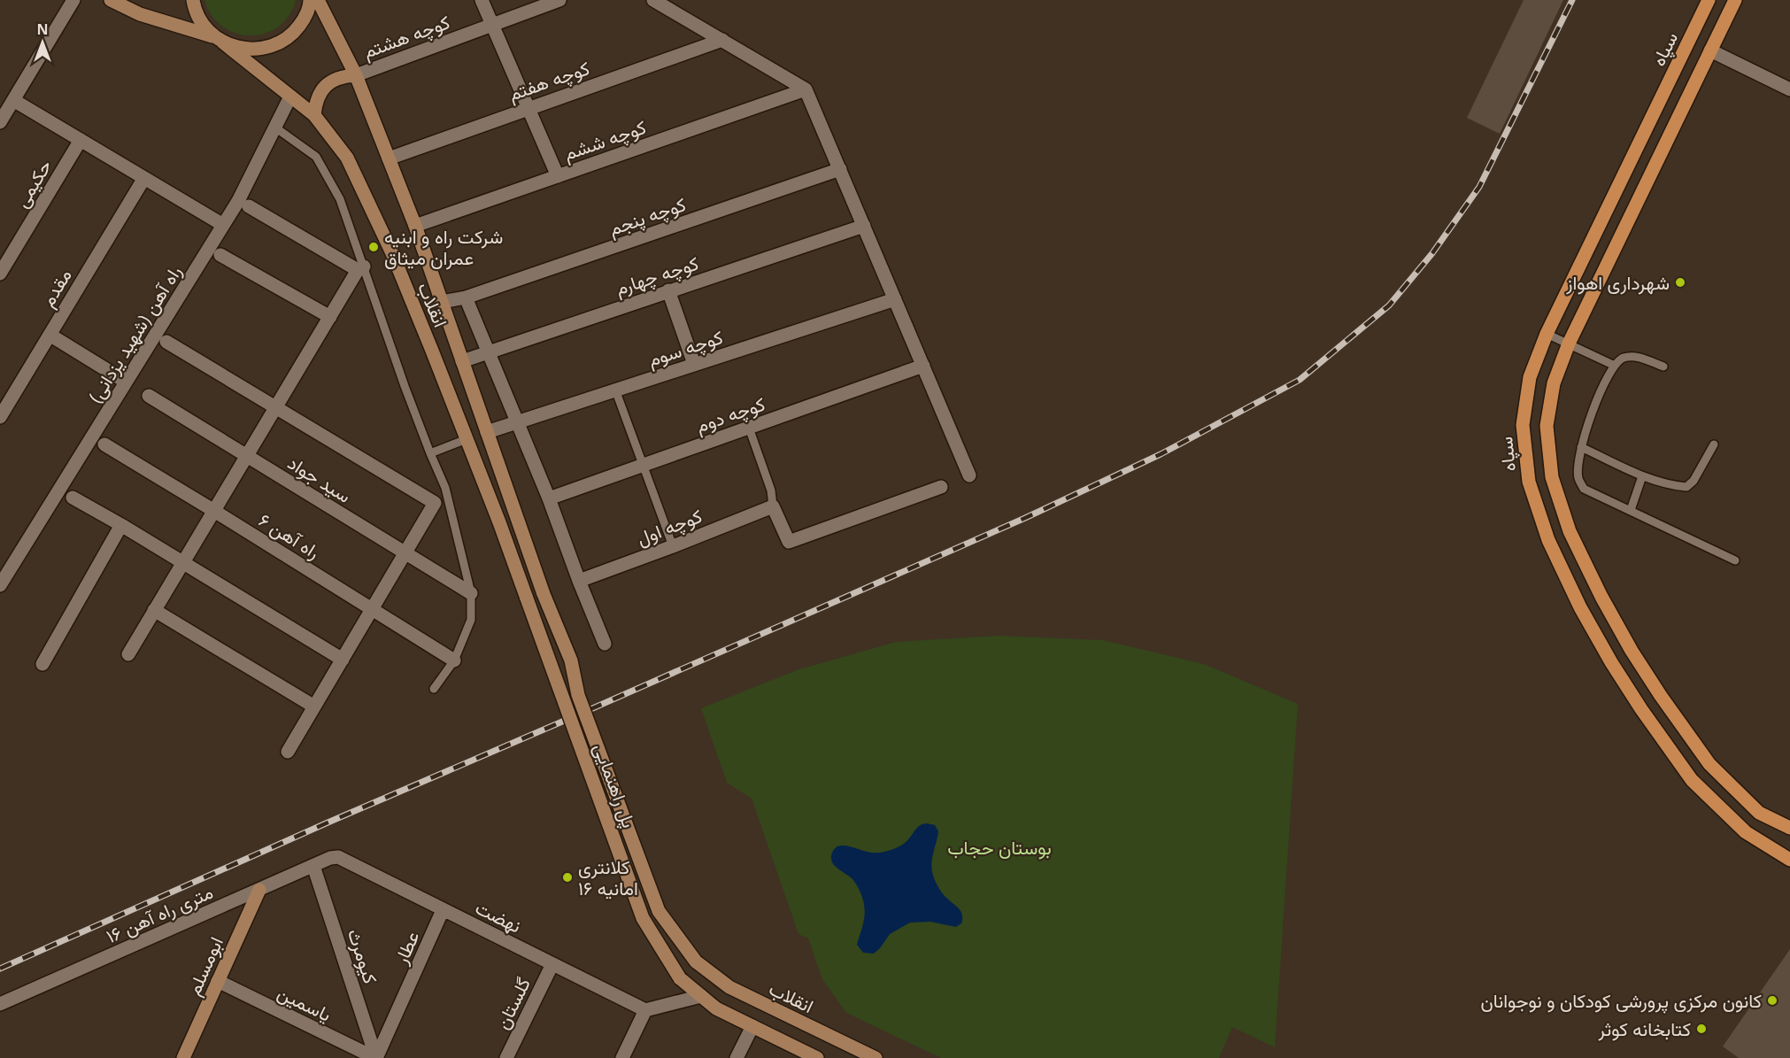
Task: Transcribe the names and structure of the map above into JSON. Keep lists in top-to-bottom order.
{
  "streets": {
    "main road": [
      "سپاه",
      "انقلاب",
      "پل راهنمایی",
      "ابومسلم"
    ],
    "street": [
      "کوچه هشتم",
      "کوچه هفتم",
      "کوچه ششم",
      "حکیمی",
      "کوچه پنجم",
      "کوچه چهارم",
      "مقدم",
      "راه آهن (شهید یزدانی)",
      "کوچه سوم",
      "کوچه دوم",
      "سید جواد",
      "کوچه اول",
      "راه آهن ۶",
      "۱۶ متری راه آهن",
      "نهضت",
      "عطار",
      "کیومرث",
      "یاسمین",
      "گلستان"
    ]
  },
  "crossings": [
    ["کوچه هشتم", "انقلاب"],
    ["کوچه هفتم", "انقلاب"],
    ["کوچه ششم", "انقلاب"],
    ["کوچه پنجم", "انقلاب"],
    ["کوچه چهارم", "انقلاب"],
    ["انقلاب", "راه آهن (شهید یزدانی)"],
    ["انقلاب", "کوچه سوم"],
    ["انقلاب", "پل راهنمایی"],
    ["۱۶ متری راه آهن", "نهضت"],
    ["۱۶ متری راه آهن", "کیومرث"],
    ["۱۶ متری راه آهن", "ابومسلم"],
    ["نهضت", "عطار"],
    ["نهضت", "گلستان"],
    ["عطار", "کیومرث"],
    ["عطار", "یاسمین"],
    ["کیومرث", "یاسمین"],
    ["ابومسلم", "یاسمین"]
  ],
  "parks": ["بوستان حجاب"],
  "places": [
    "شرکت راه و ابنیه عمران میثاق",
    "شهرداری اهواز",
    "کلانتری ۱۶ امانیه",
    "کانون مرکزی پرورشی کودکان و نوجوانان",
    "کتابخانه کوثر"
  ],
  "north": "top"
}
